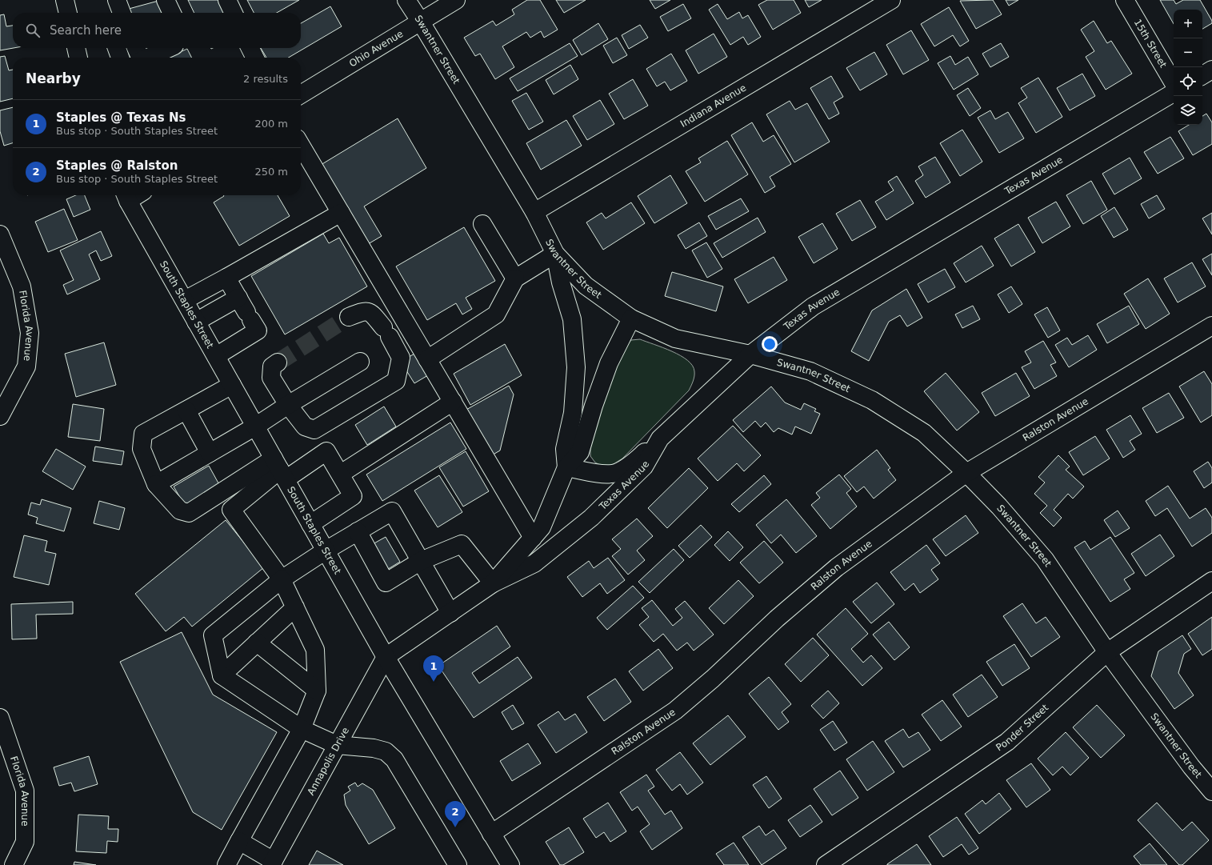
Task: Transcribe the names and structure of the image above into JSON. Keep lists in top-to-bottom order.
{
  "streets": {
    "street": [
      "15th Street",
      "Ohio Avenue",
      "Swantner Street",
      "Indiana Avenue",
      "Texas Avenue",
      "South Staples Street",
      "Florida Avenue",
      "Ralston Avenue",
      "Ponder Street",
      "Annapolis Drive"
    ]
  },
  "crossings": [
    ["Ohio Avenue", "Swantner Street"],
    ["Swantner Street", "Indiana Avenue"],
    ["Swantner Street", "Texas Avenue"],
    ["Swantner Street", "Ralston Avenue"],
    ["Swantner Street", "Ponder Street"],
    ["Texas Avenue", "South Staples Street"],
    ["Texas Avenue", "Annapolis Drive"],
    ["South Staples Street", "Ralston Avenue"],
    ["South Staples Street", "Annapolis Drive"]
  ],
  "page": {
    "map_buttons": ["+", "−"],
    "search": "Search here",
    "heading": ["Nearby", "2 results"],
    "list": [
      {
        "mark": "1",
        "name": "Staples @ Texas Ns",
        "note": "Bus stop · South Staples Street",
        "value": "200 m"
      },
      {
        "mark": "2",
        "name": "Staples @ Ralston",
        "note": "Bus stop · South Staples Street",
        "value": "250 m"
      }
    ],
    "pins": ["1", "2"]
  }
}
